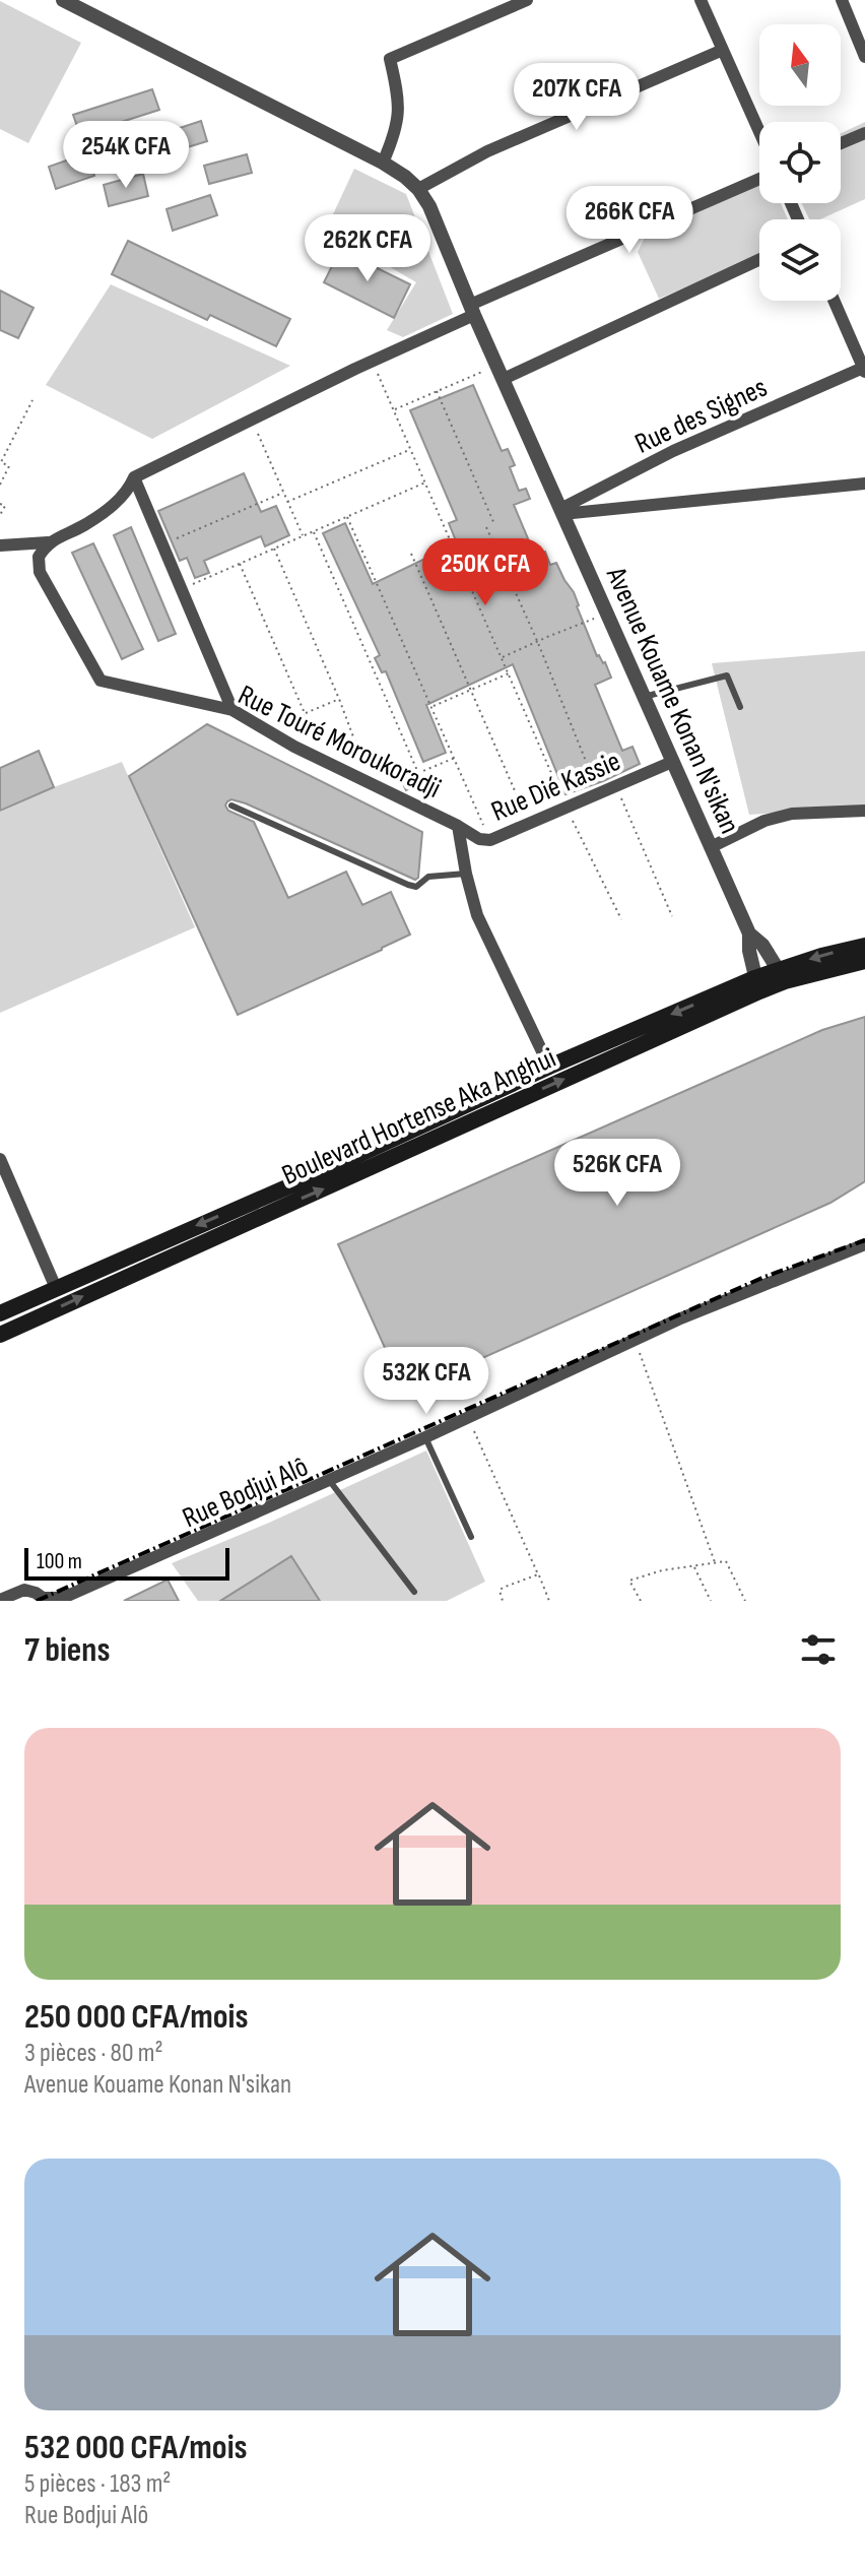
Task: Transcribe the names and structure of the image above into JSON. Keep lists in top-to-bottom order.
{
  "streets": {
    "main road": ["Boulevard Hortense Aka Anghui"],
    "street": [
      "Rue des Signes",
      "Avenue Kouame Konan N'sikan",
      "Rue Touré Moroukoradji",
      "Rue Dié Kassie",
      "Rue Bodjui Alô"
    ]
  },
  "crossings": [
    ["Rue des Signes", "Avenue Kouame Konan N'sikan"],
    ["Avenue Kouame Konan N'sikan", "Rue Dié Kassie"],
    ["Avenue Kouame Konan N'sikan", "Boulevard Hortense Aka Anghui"],
    ["Rue Touré Moroukoradji", "Rue Dié Kassie"],
    ["Rue Touré Moroukoradji", "Boulevard Hortense Aka Anghui"]
  ],
  "scale_bar": "100 m",
  "north": "top",
  "page": {
    "price": [
      "207K CFA",
      "254K CFA",
      "266K CFA",
      "262K CFA",
      "250K CFA",
      "526K CFA",
      "532K CFA"
    ],
    "scale": "100 m",
    "heading": "7 biens",
    "list": [
      {
        "name": "250 000 CFA/mois",
        "note": "3 pièces · 80 m² · Avenue Kouame Konan N'sikan"
      },
      {
        "name": "532 000 CFA/mois",
        "note": "5 pièces · 183 m² · Rue Bodjui Alô"
      }
    ]
  }
}
